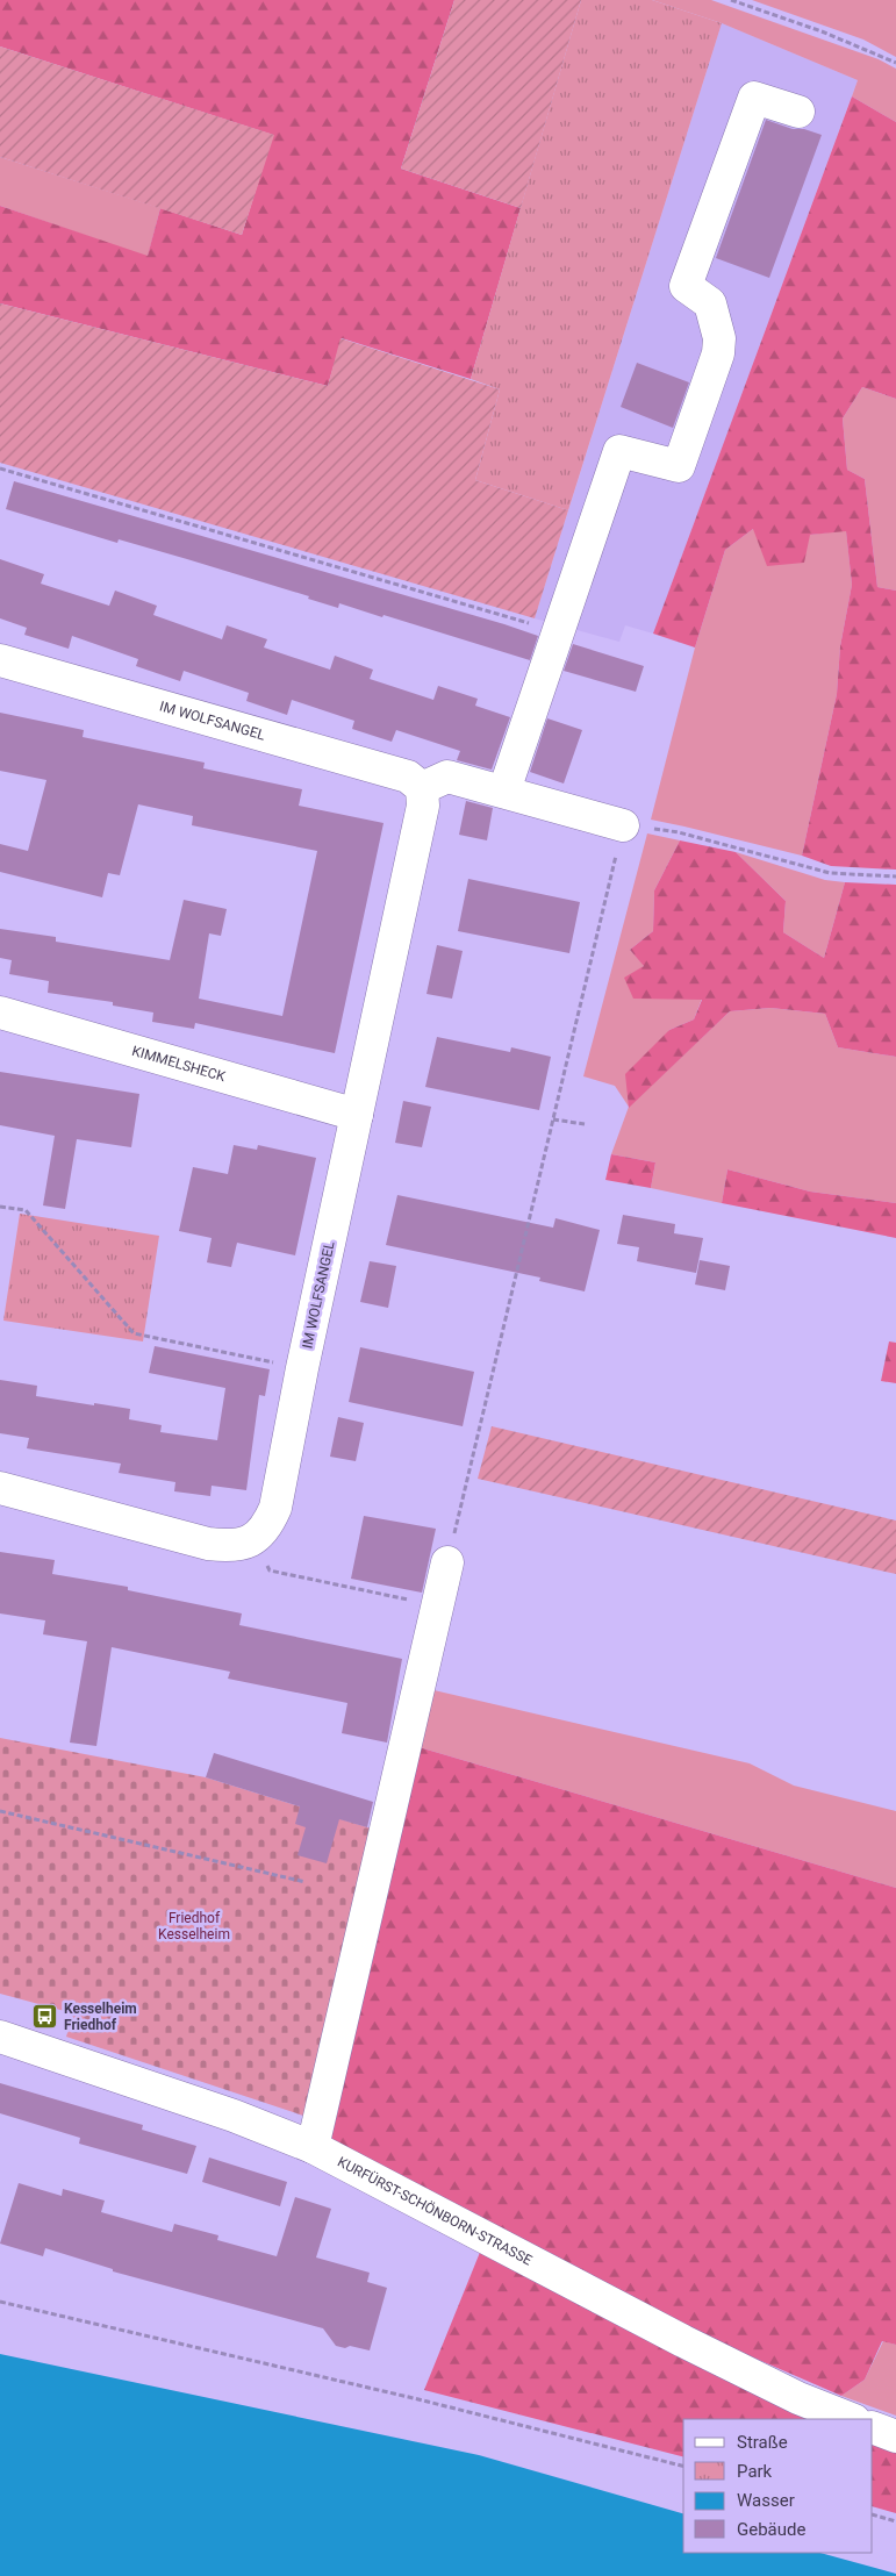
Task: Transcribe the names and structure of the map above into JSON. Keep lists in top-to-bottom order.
{
  "streets": {
    "street": ["IM WOLFSANGEL", "KIMMELSHECK", "KURFÜRST-SCHÖNBORN-STRASSE"]
  },
  "crossings": [
    ["IM WOLFSANGEL", "KIMMELSHECK"]
  ],
  "parks": ["Friedhof Kesselheim"],
  "places": {
    "bus stop": ["Kesselheim Friedhof"]
  },
  "legend": [
    "Straße",
    "Park",
    "Wasser",
    "Gebäude"
  ]
}
